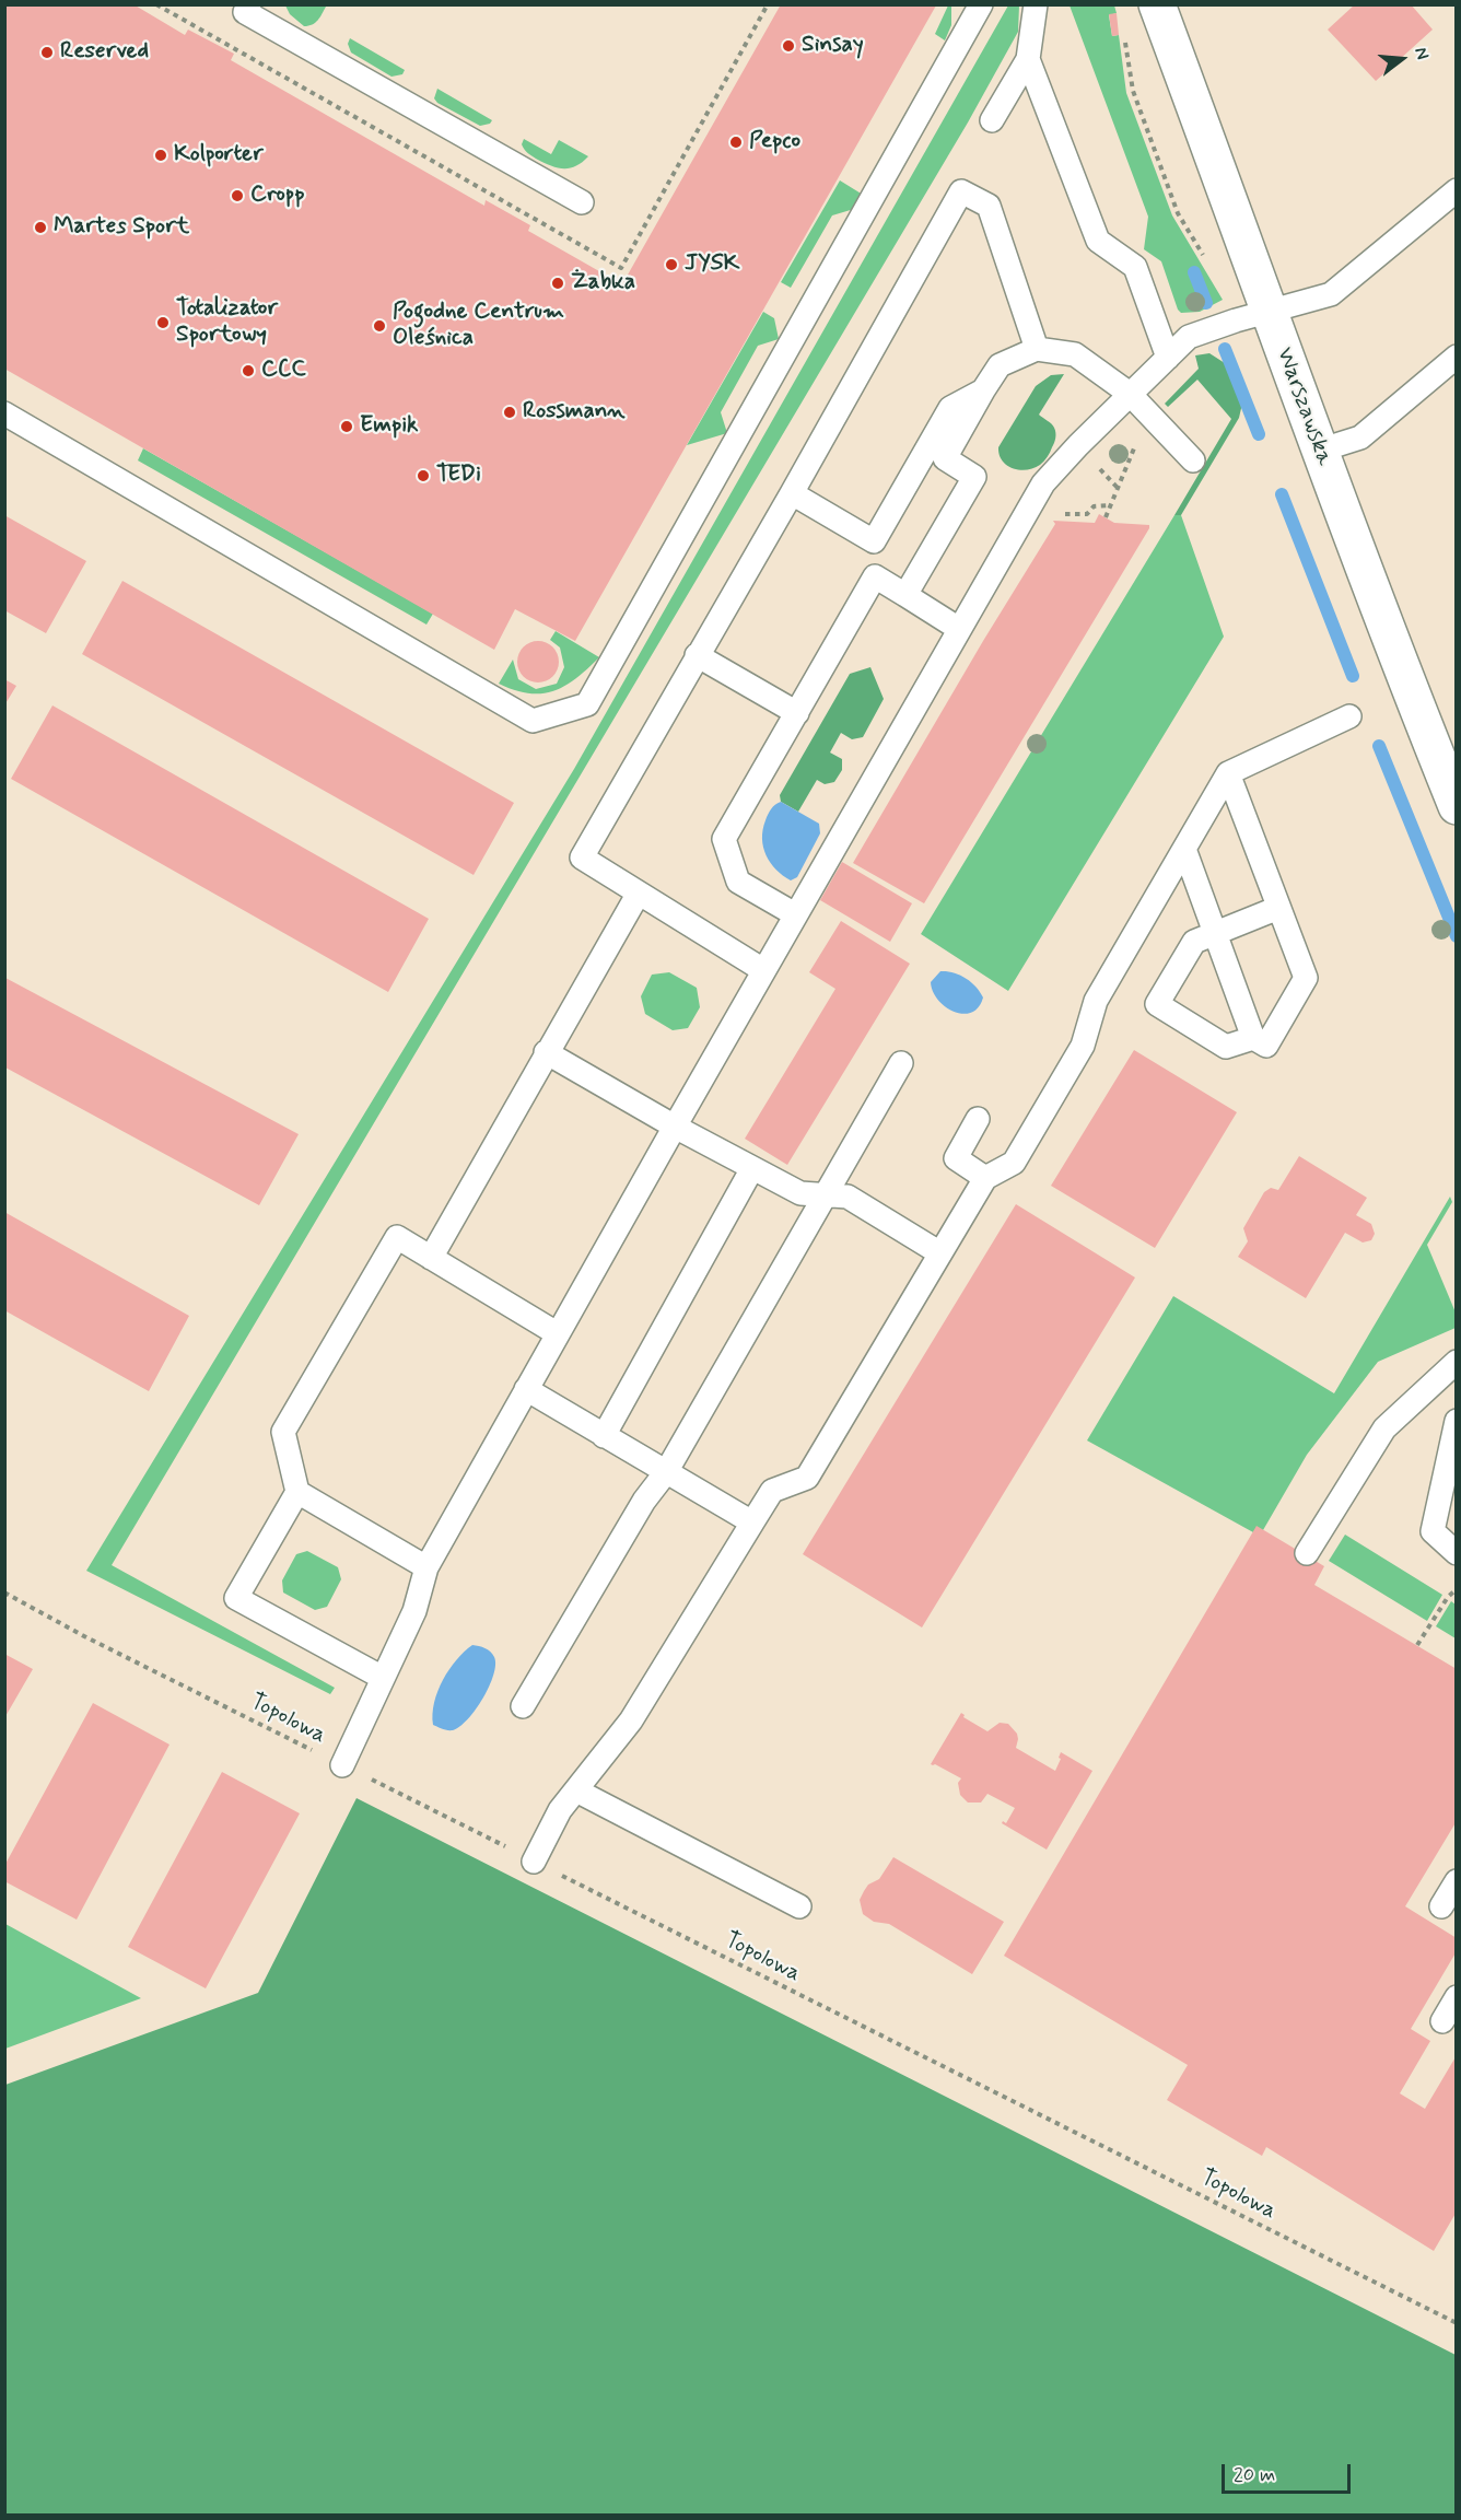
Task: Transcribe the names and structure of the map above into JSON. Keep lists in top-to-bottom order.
{
  "streets": {
    "main road": ["Warszawska"],
    "path": ["Topolowa"]
  },
  "places": [
    "Sinsay",
    "Reserved",
    "Pepco",
    "Kolporter",
    "Cropp",
    "Martes Sport",
    "JYSK",
    "Żabka",
    "Totalizator Sportowy",
    "Pogodne Centrum Oleśnica",
    "CCC",
    "Rossmann",
    "Empik",
    "TEDi"
  ],
  "scale_bar": "20 m",
  "north": "right"
}
